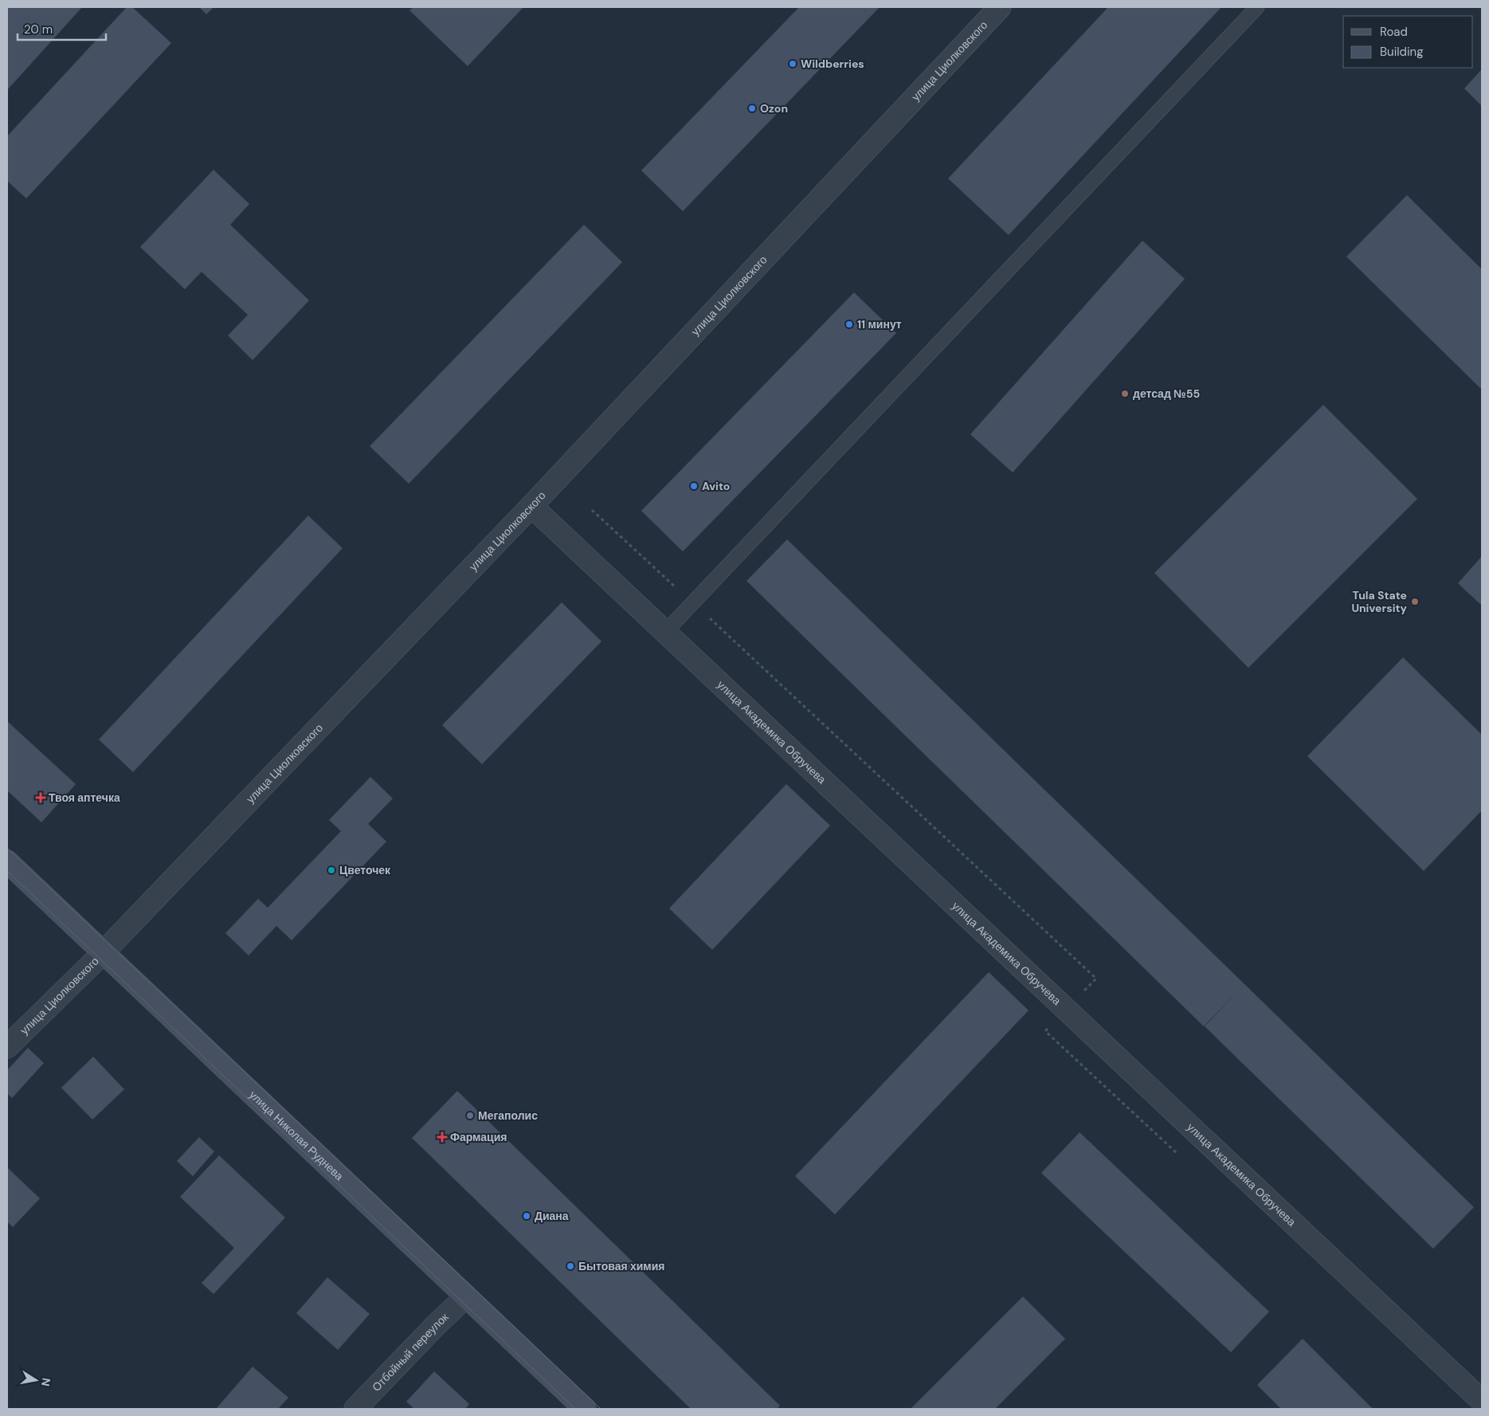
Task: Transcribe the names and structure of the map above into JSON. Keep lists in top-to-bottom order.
{
  "streets": {
    "street": [
      "улица Циолковского",
      "улица Академика Обручева",
      "улица Николая Руднева",
      "Отбойный переулок"
    ]
  },
  "crossings": [
    ["улица Циолковского", "улица Академика Обручева"],
    ["улица Циолковского", "улица Николая Руднева"],
    ["улица Николая Руднева", "Отбойный переулок"]
  ],
  "places": {
    "other": [
      "Wildberries",
      "Ozon",
      "11 минут",
      "детсад №55",
      "Avito",
      "Tula State University",
      "Цветочек",
      "Мегаполис",
      "Диана",
      "Бытовая химия"
    ],
    "health": ["Твоя аптечка", "Фармация"]
  },
  "legend": ["Road", "Building"],
  "scale_bar": "20 m",
  "north": "right"
}
